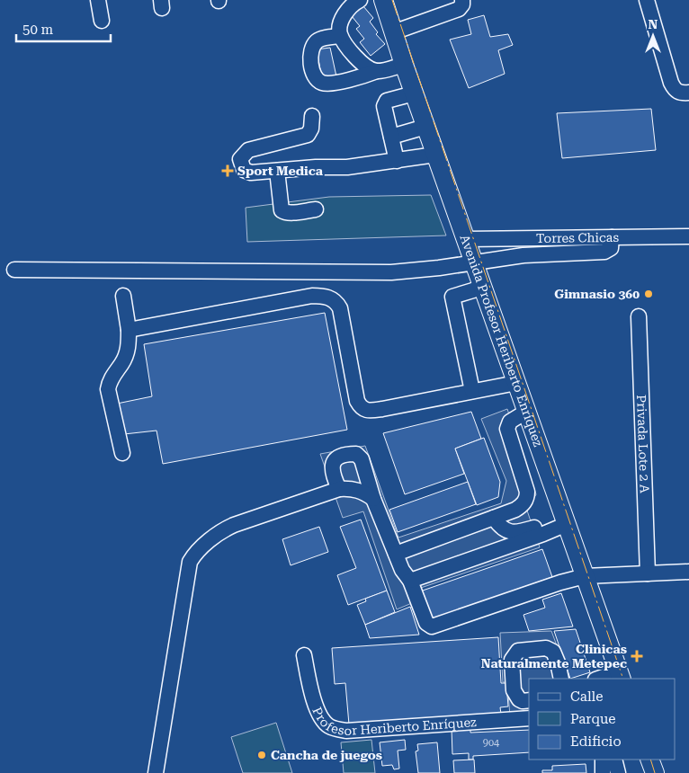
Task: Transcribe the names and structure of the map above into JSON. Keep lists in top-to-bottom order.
{
  "streets": {
    "main road": ["Avenida Profesor Heriberto Enríquez"],
    "street": ["Torres Chicas", "Privada Lote 2 A", "Profesor Heriberto Enríquez"]
  },
  "crossings": [
    ["Torres Chicas", "Avenida Profesor Heriberto Enríquez"]
  ],
  "places": {
    "health": ["Sport Medica", "Clinicas Naturalmente Metepec"],
    "other": ["Gimnasio 360", "Cancha de juegos"]
  },
  "house_numbers": ["904"],
  "legend": ["Calle", "Parque", "Edificio"],
  "scale_bar": "50 m",
  "north": "top"
}
